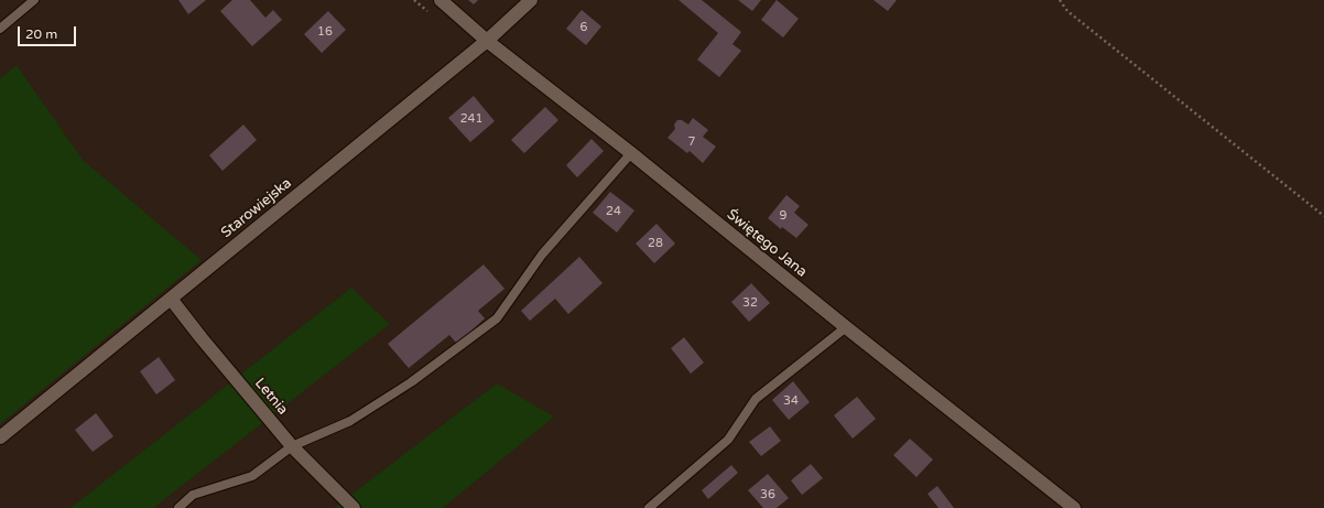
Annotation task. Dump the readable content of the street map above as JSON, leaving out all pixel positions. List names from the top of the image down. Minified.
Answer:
{"streets":{"street":["Starowiejska","Świętego Jana","Letnia"]},"crossings":[["Starowiejska","Świętego Jana"],["Starowiejska","Letnia"]],"house_numbers":["6","16","241","7","24","9","28","32","34","36"],"scale_bar":"20 m"}
